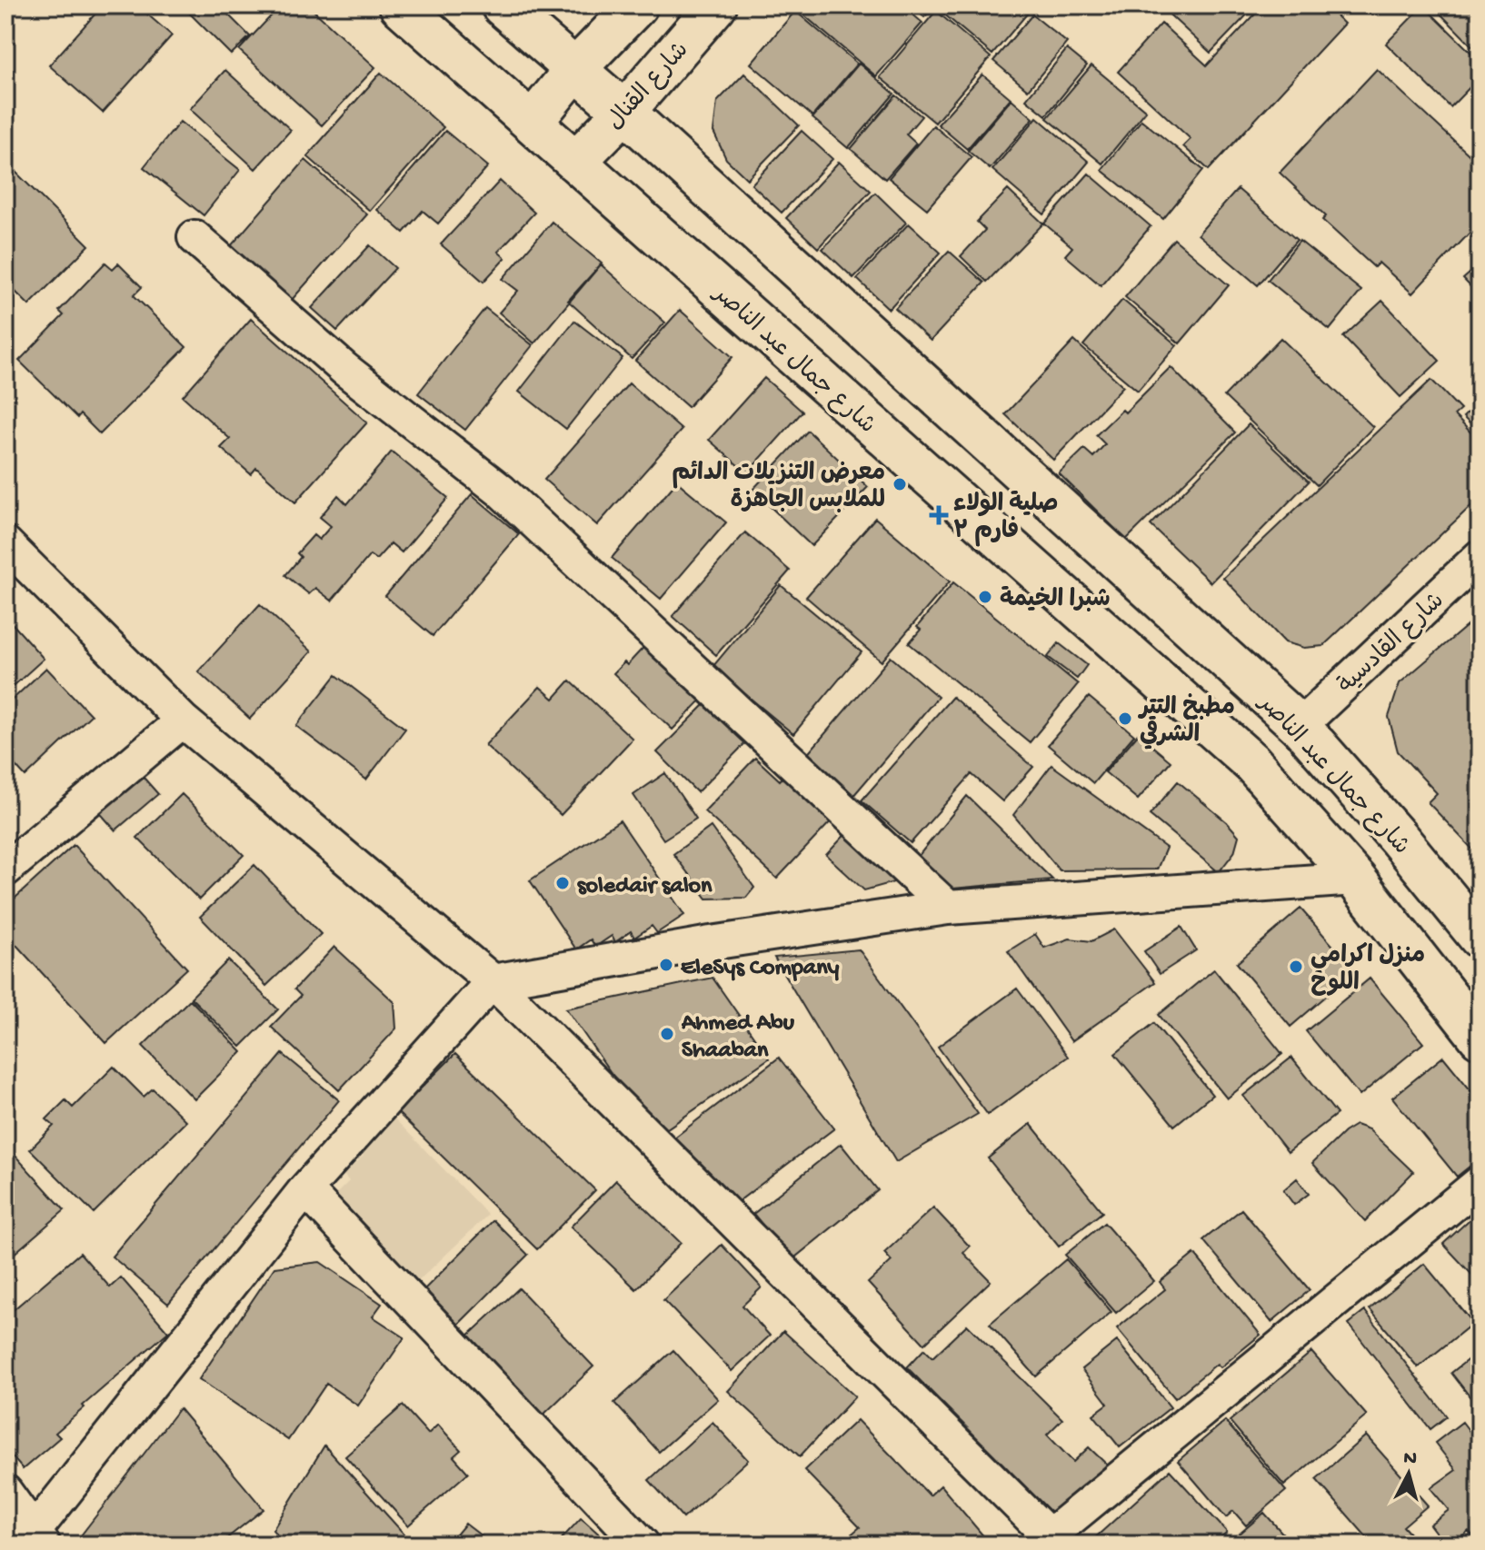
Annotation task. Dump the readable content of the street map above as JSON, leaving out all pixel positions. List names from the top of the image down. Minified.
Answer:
{"streets":{"main road":["شارع القنال","شارع جمال عبد الناصر"],"street":["شارع القادسية"]},"crossings":[["شارع القنال","شارع جمال عبد الناصر"],["شارع جمال عبد الناصر","شارع القادسية"]],"places":{"other":["معرض التنزيلات الدائم للملابس الجاهزة","شبرا الخيمة","مطبخ التتر الشرقي","soledair salon","EleSys Company","منزل اكرامي اللوح","Ahmed Abu Shaaban"],"health":["صلية الولاء فارم ٣"]},"north":"top"}
